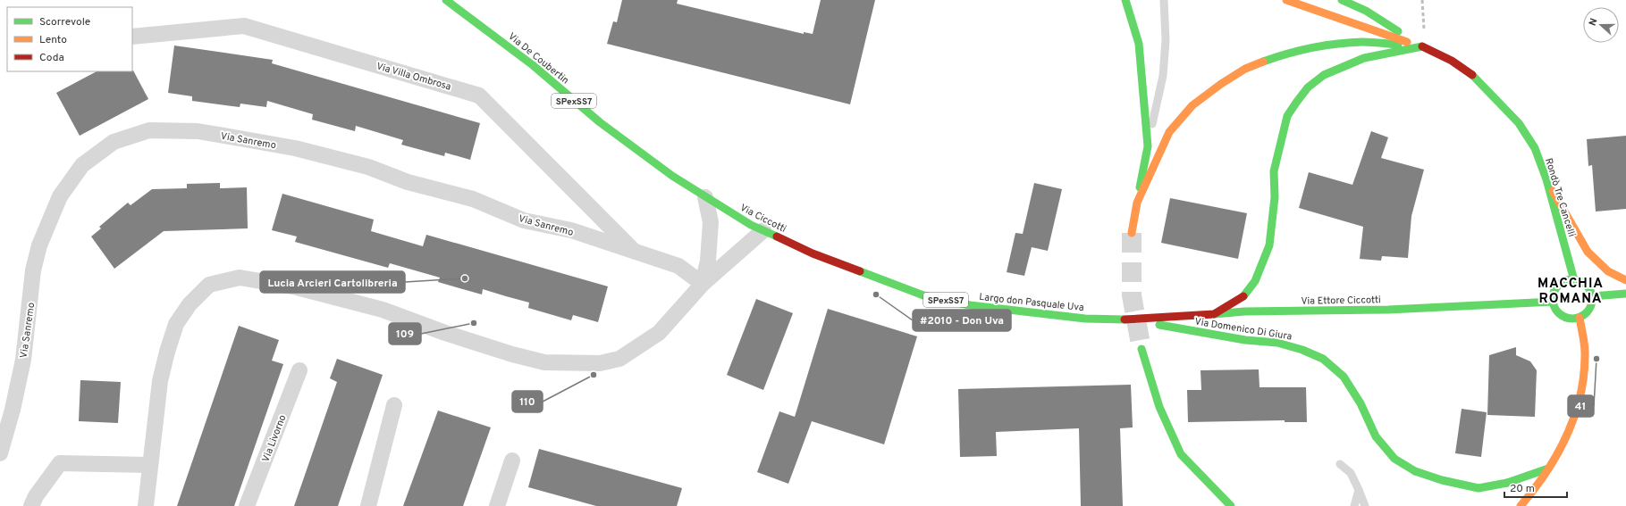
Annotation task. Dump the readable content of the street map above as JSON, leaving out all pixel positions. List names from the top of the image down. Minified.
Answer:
{"streets":{"main road":["Via De Coubertin","SPexSS7","Rondò Tre Cancelli","Via Ciccotti","Via Ettore Ciccotti","Largo don Pasquale Uva","Via Domenico Di Giura"],"street":["Via Villa Ombrosa","Via Sanremo","Via Livorno"]},"crossings":[["Via De Coubertin","Via Ciccotti"],["Via Villa Ombrosa","Via Sanremo"],["Rondò Tre Cancelli","Via Ettore Ciccotti"],["Via Ciccotti","Largo don Pasquale Uva"],["Via Ettore Ciccotti","Largo don Pasquale Uva"],["Via Ettore Ciccotti","Via Domenico Di Giura"],["Largo don Pasquale Uva","Via Domenico Di Giura"]],"districts":["MACCHIA ROMANA"],"places":["Lucia Arcieri Cartolibreria","#2010 - Don Uva","109","41","110"],"legend":["Scorrevole","Lento","Coda"],"scale_bar":"20 m","north":"left"}
